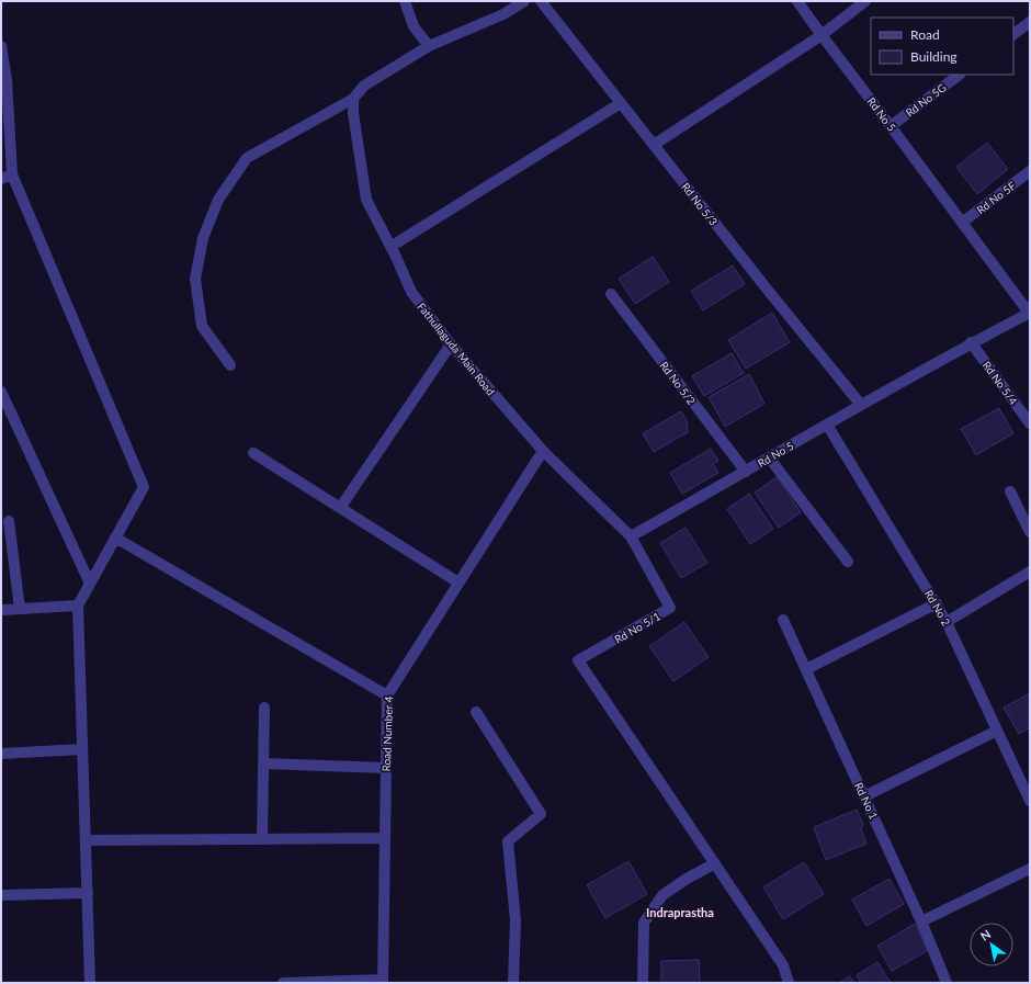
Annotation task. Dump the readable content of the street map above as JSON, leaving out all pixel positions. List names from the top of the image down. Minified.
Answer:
{"streets":{"street":["Rd No 5G","Rd No 5","Rd No 5F","Rd No 5/3","Fathullaguda Main Road","Rd No 5/2","Rd No 5/4","Rd No 2","Rd No 5/1","Road Number 4","Rd No 1"]},"crossings":[["Rd No 5G","Rd No 5"],["Rd No 5","Rd No 5F"],["Rd No 5","Rd No 5/3"],["Rd No 5","Rd No 5/2"],["Rd No 5","Rd No 5/4"],["Rd No 5","Rd No 2"],["Rd No 5","Rd No 5/1"],["Fathullaguda Main Road","Road Number 4"]],"districts":["Indraprastha"],"legend":["Road","Building"],"north":"top left"}
